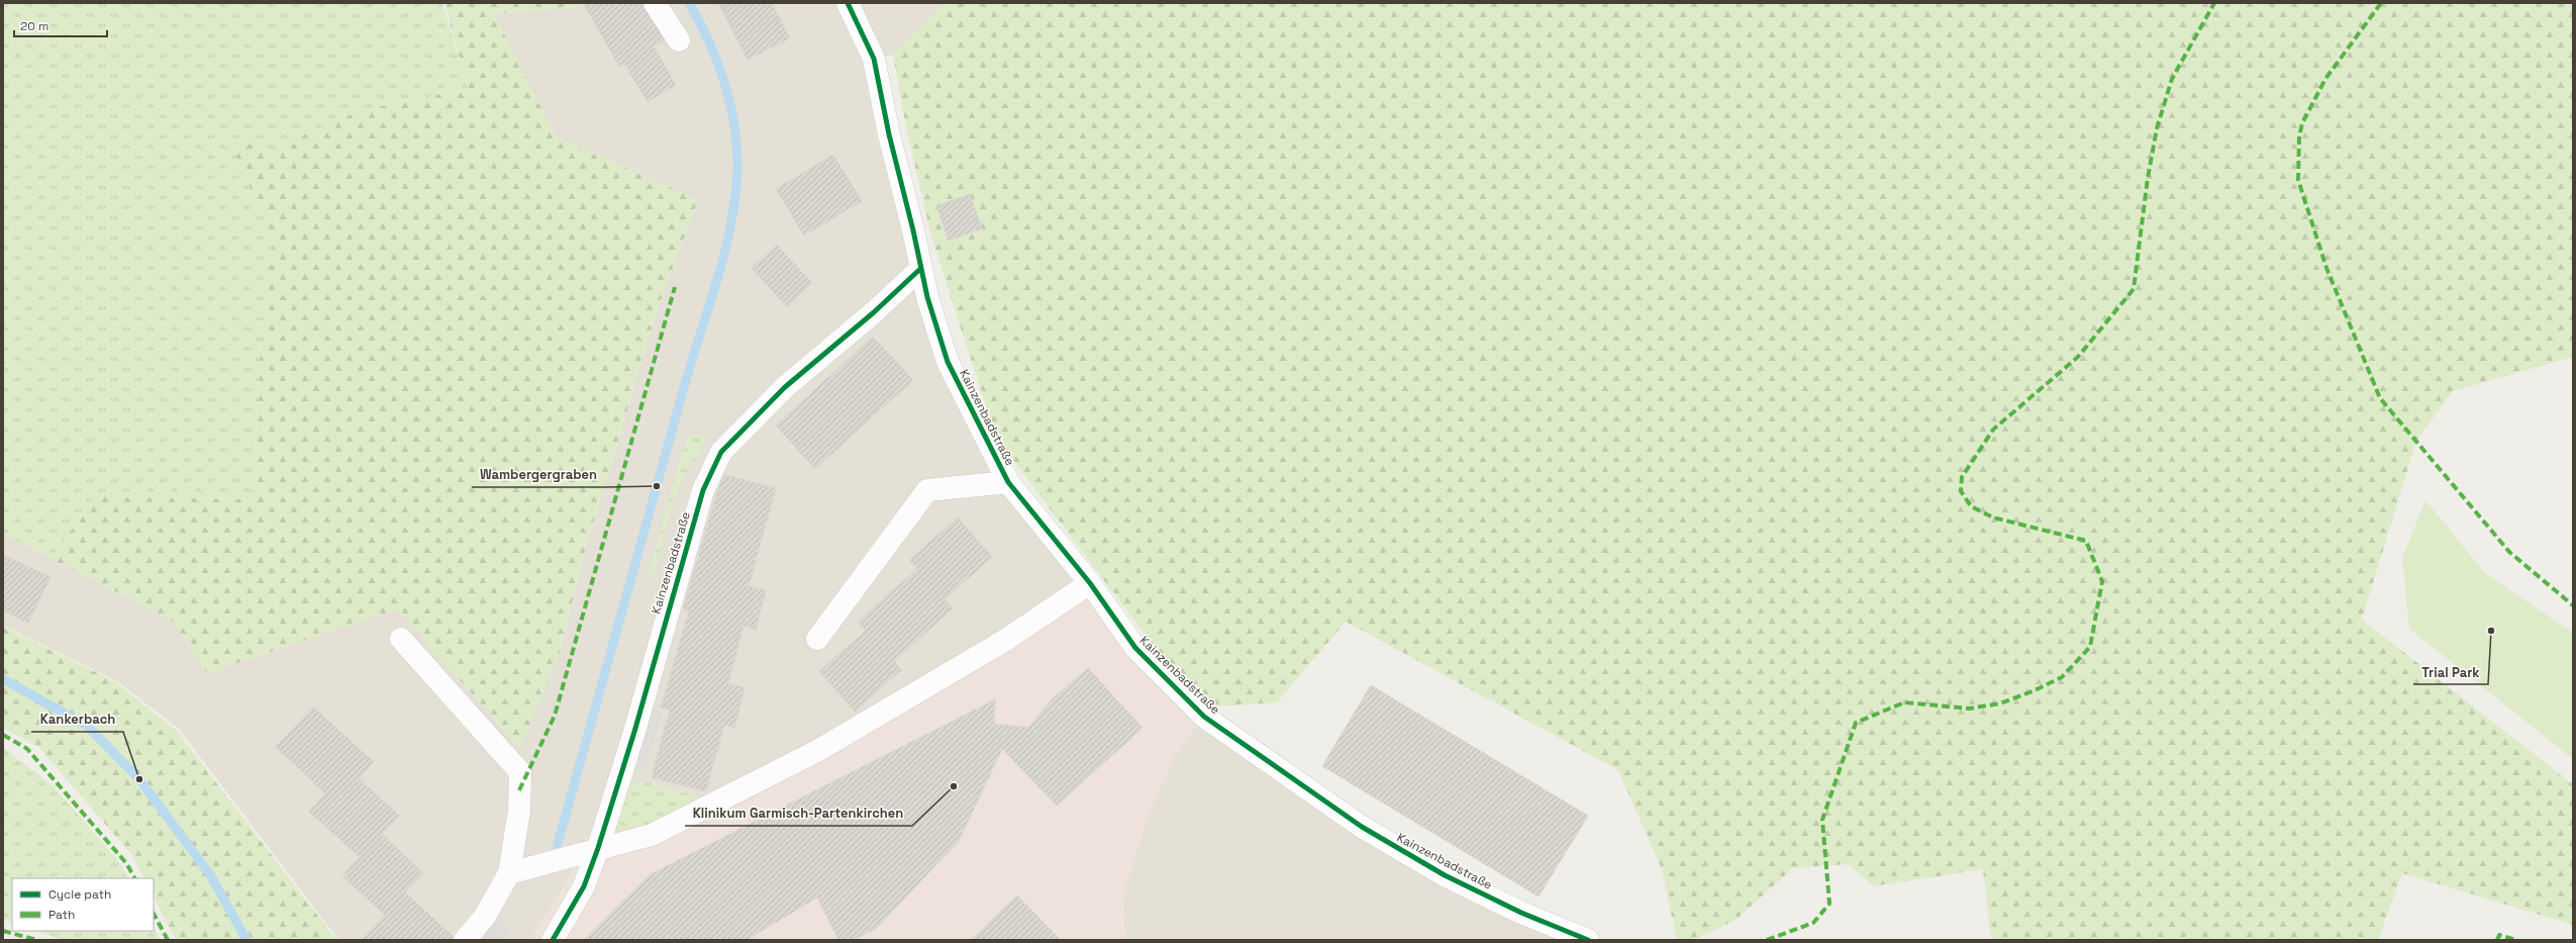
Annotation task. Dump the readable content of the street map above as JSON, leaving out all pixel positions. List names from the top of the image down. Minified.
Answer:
{"streets":{"street":["Kainzenbadstraße"]},"places":["Wambergergraben","Trial Park","Kankerbach","Klinikum Garmisch-Partenkirchen"],"legend":["Cycle path","Path"],"scale_bar":"20 m"}
